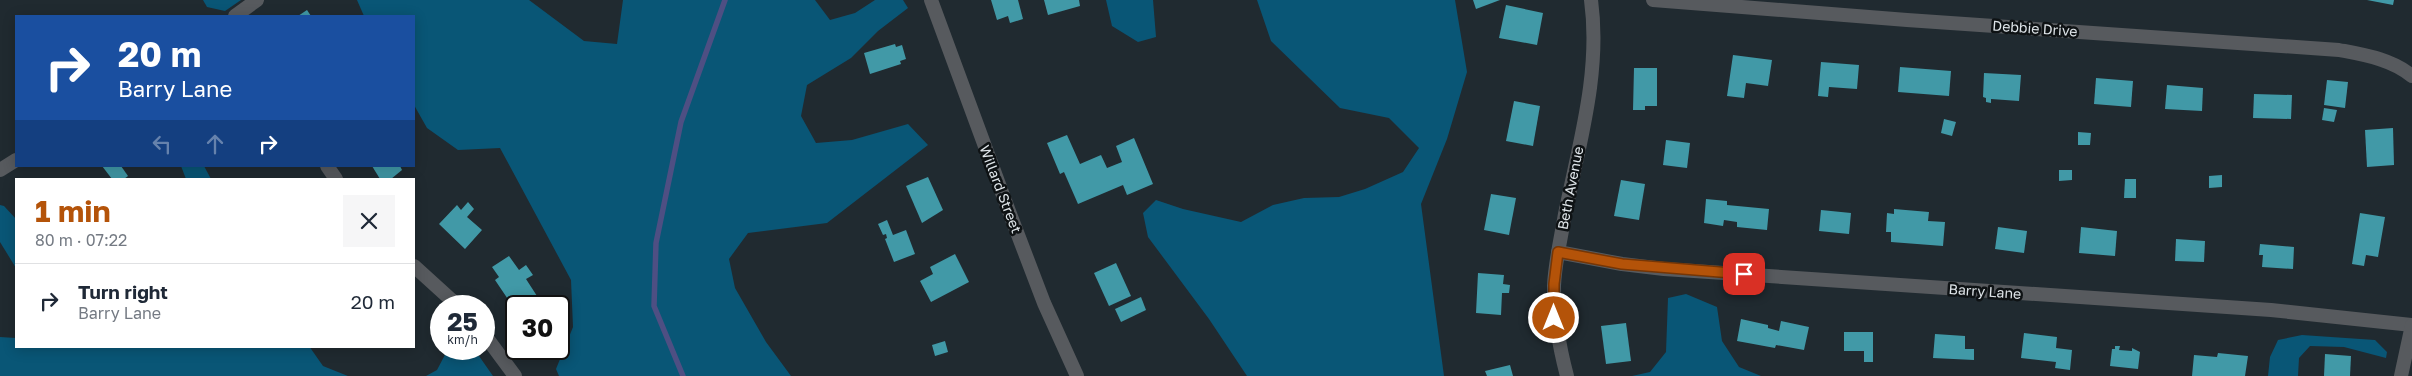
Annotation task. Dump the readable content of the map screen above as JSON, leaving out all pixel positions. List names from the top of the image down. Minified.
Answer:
{"streets":{"street":["Debbie Drive","Beth Avenue","Willard Street","Barry Lane"]},"crossings":[["Beth Avenue","Barry Lane"]],"page":{"turn":["20 m","Barry Lane"],"heading":["1 min","80 m · 07:22"],"list":[{"name":"Turn right","note":"Barry Lane","value":"20 m"}],"speed":"25 km/h","limit":"30"}}
